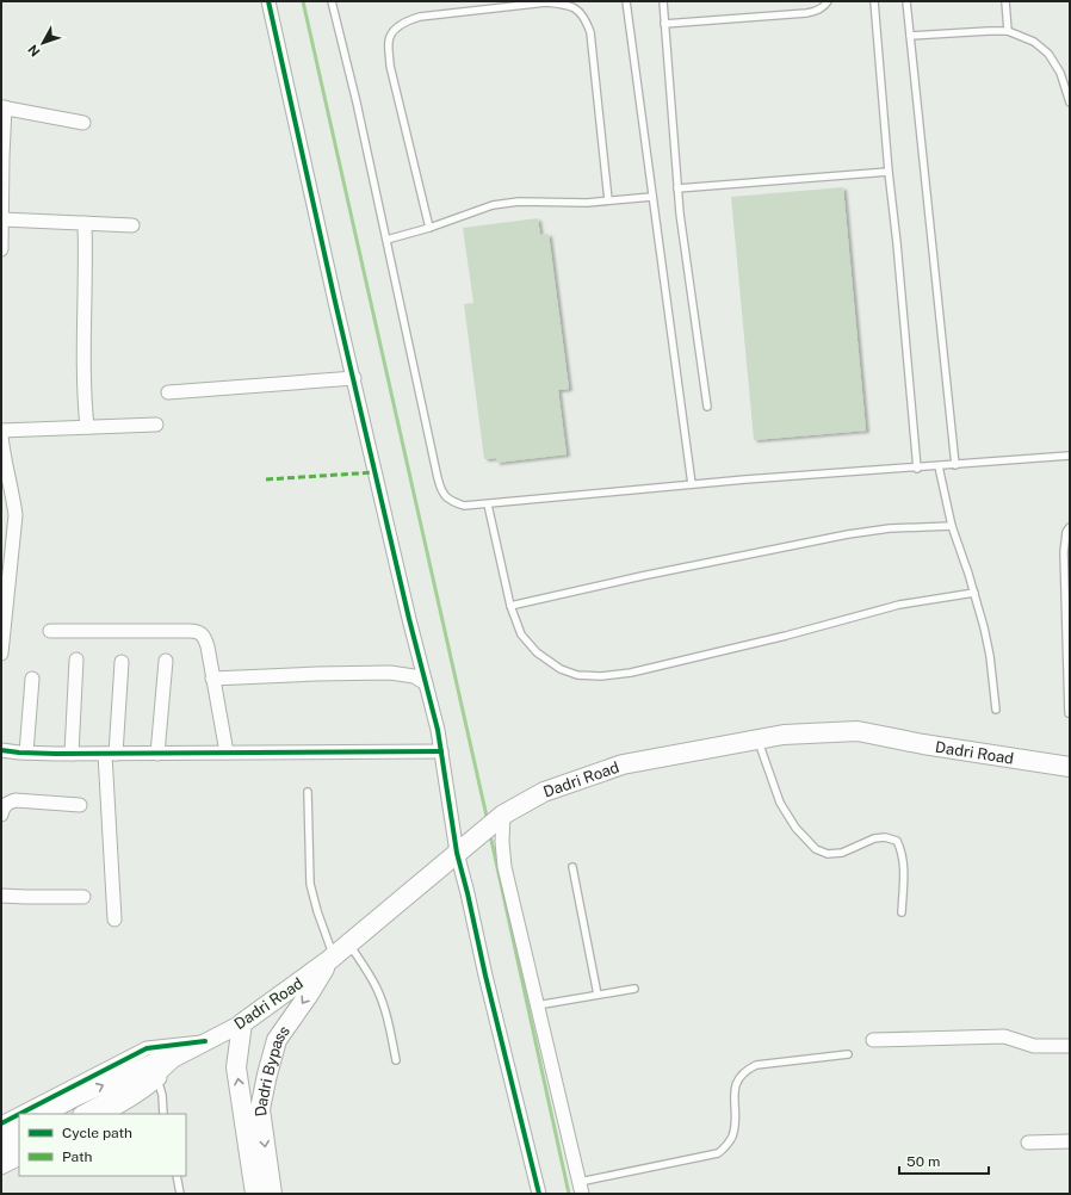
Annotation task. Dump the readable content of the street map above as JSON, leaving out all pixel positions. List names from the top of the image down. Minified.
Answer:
{"streets":{"main road":["Dadri Road","Dadri Bypass"]},"crossings":[["Dadri Road","Dadri Bypass"]],"legend":["Cycle path","Path"],"scale_bar":"50 m","north":"bottom left"}
